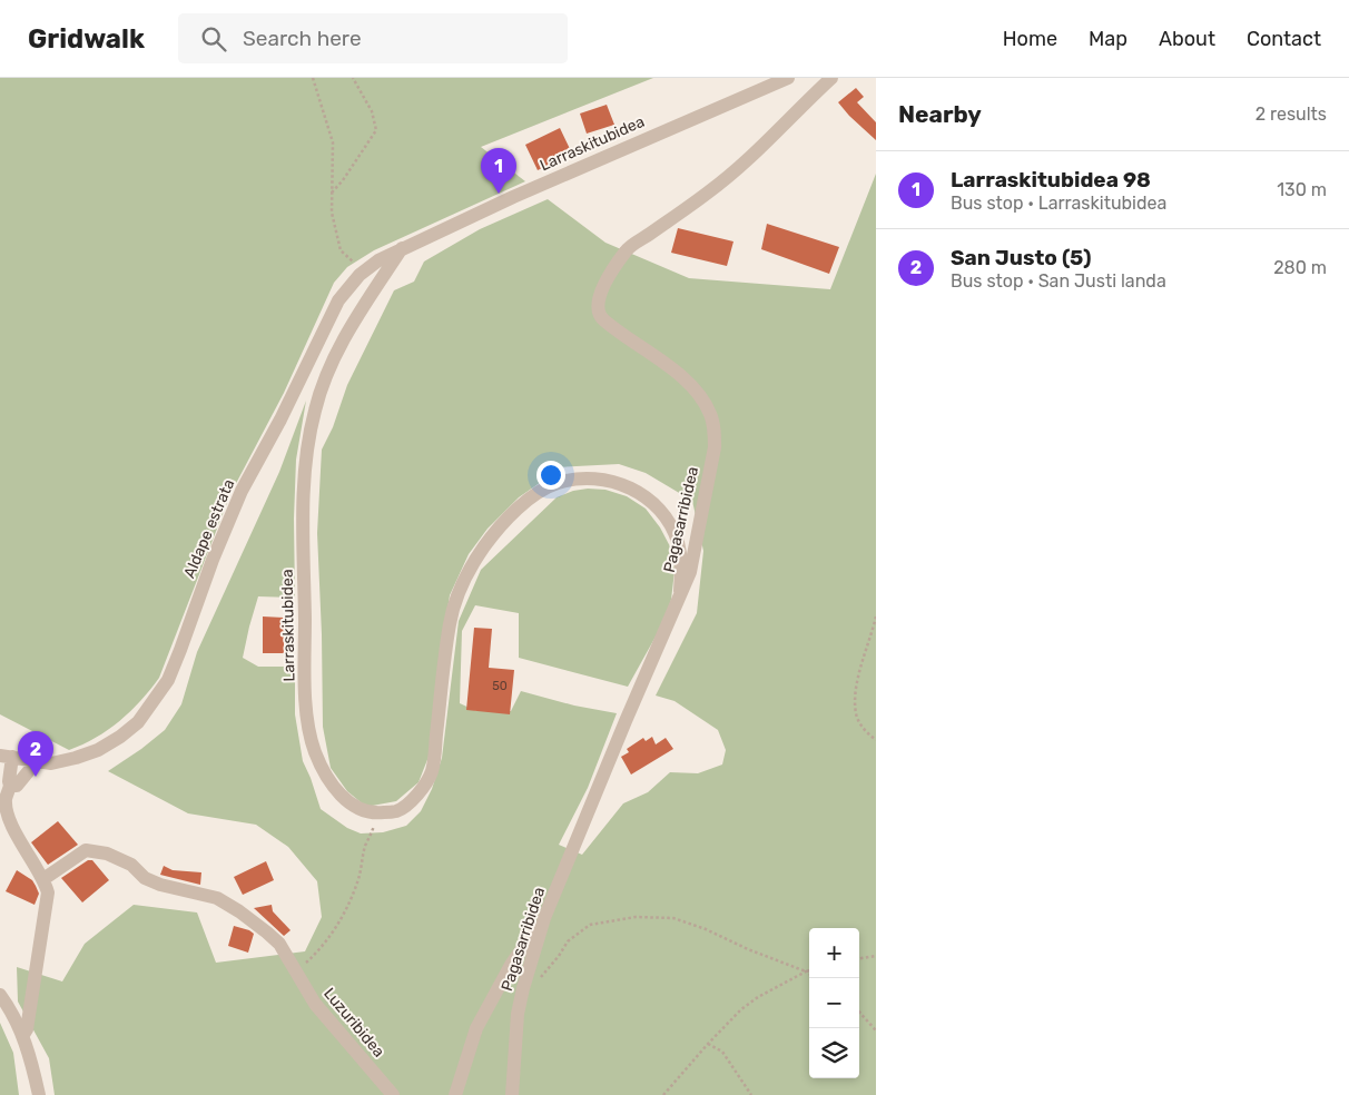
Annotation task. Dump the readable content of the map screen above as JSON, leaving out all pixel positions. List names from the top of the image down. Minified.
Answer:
{"streets":{"street":["Larraskitubidea","Pagasarribidea","Aldape estrata","Luzuribidea"]},"crossings":[["Larraskitubidea","Aldape estrata"]],"house_numbers":["50"],"page":{"header":"Gridwalk","search":"Search here","nav":["Home","Map","About","Contact"],"heading":["Nearby","2 results"],"pins":["1","2"],"list":[{"mark":"1","name":"Larraskitubidea 98","note":"Bus stop · Larraskitubidea","value":"130 m"},{"mark":"2","name":"San Justo (5)","note":"Bus stop · San Justi landa","value":"280 m"}],"map_buttons":["+","−"]}}
